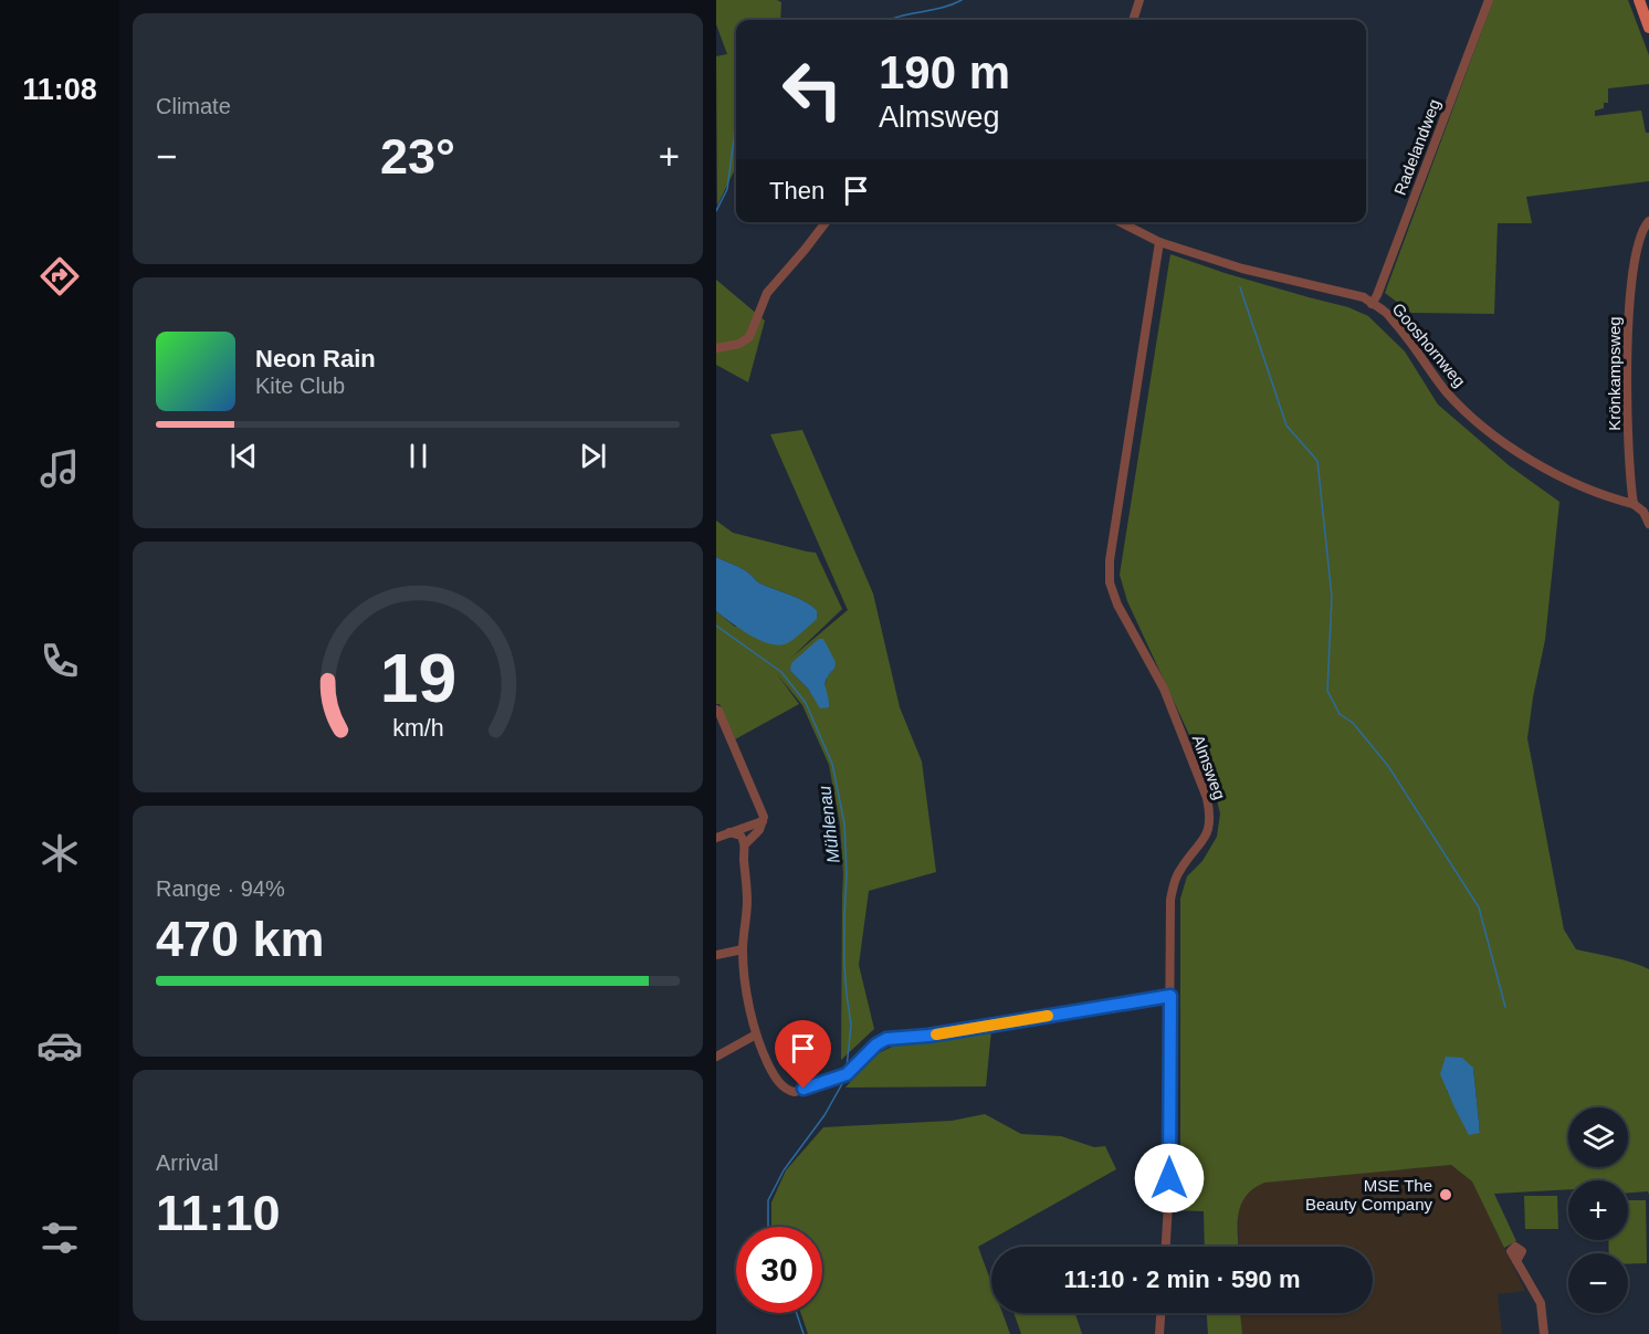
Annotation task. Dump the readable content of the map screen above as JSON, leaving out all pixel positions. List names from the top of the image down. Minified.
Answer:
{"streets":{"street":["Radelandweg","Gooshornweg","Krönkampsweg","Almsweg"]},"crossings":[["Radelandweg","Gooshornweg"],["Gooshornweg","Krönkampsweg"],["Gooshornweg","Almsweg"]],"water":["Mühlenau"],"places":["MSE The Beauty Company"],"page":{"tabs":"11:08","tile":["Climate",["Range · 94%","470 km"],["Arrival","11:10"]],"turn":["190 m","Almsweg"],"heat":["−","23°","+"],"then":"Then","song":["Neon Rain","Kite Club"],"map_buttons":["+","−"],"limit":"30","trip":"11:10 · 2 min · 590 m","gauge":["19","km/h"]}}
